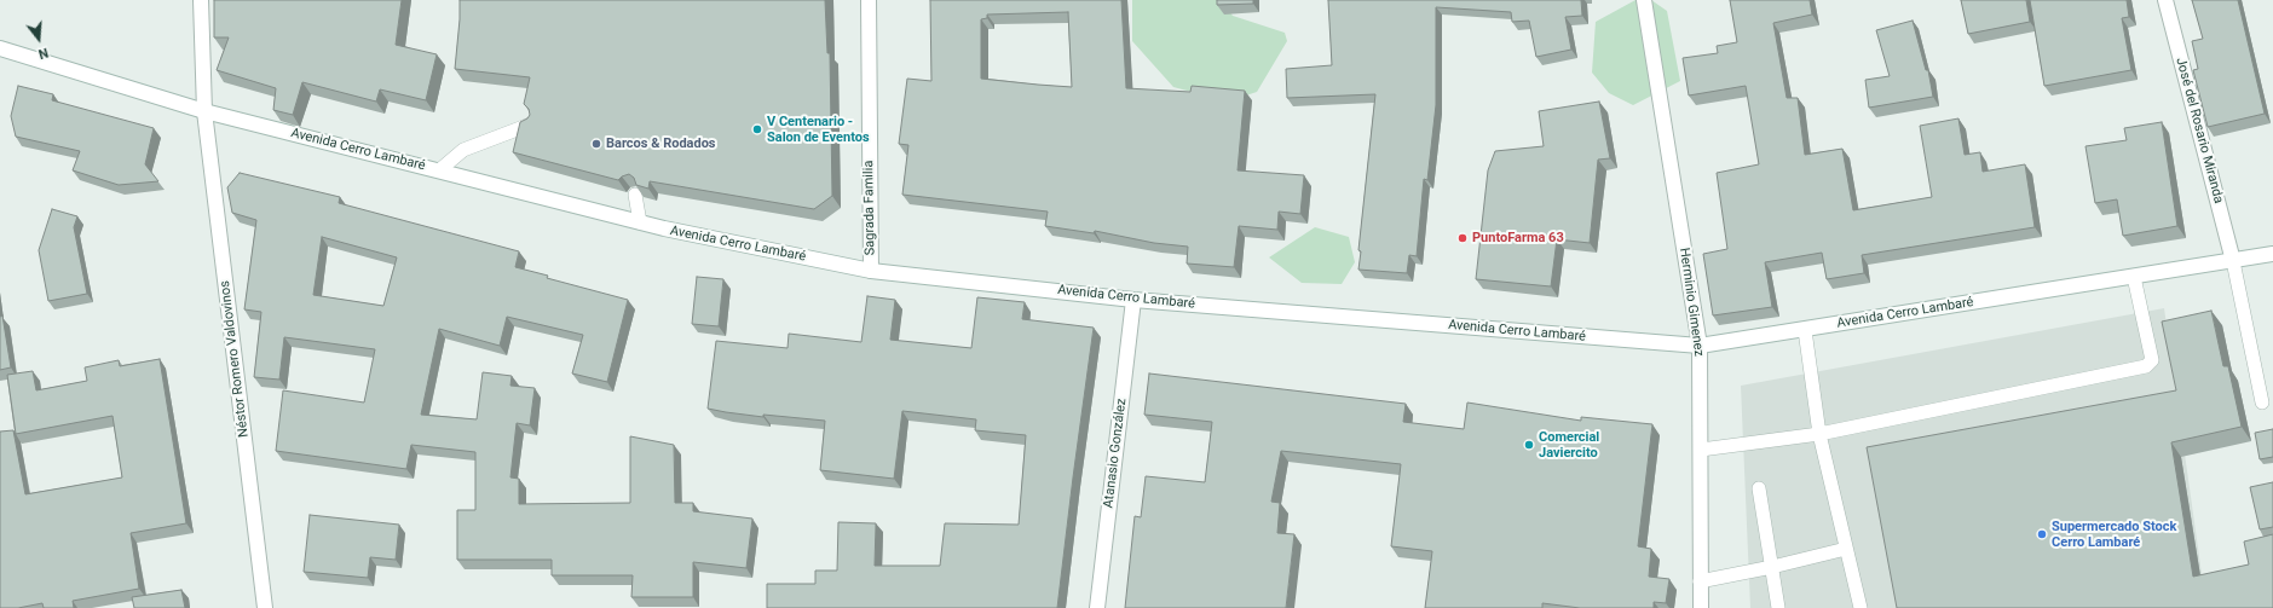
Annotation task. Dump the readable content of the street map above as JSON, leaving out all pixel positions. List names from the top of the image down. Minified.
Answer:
{"streets":{"main road":["José del Rosario Miranda","Avenida Cerro Lambaré","Sagrada Familia","Herminio Gimenez","Néstor Romero Valdovinos","Atanasio González"]},"crossings":[["José del Rosario Miranda","Avenida Cerro Lambaré"],["Avenida Cerro Lambaré","Sagrada Familia"],["Avenida Cerro Lambaré","Herminio Gimenez"],["Avenida Cerro Lambaré","Néstor Romero Valdovinos"],["Avenida Cerro Lambaré","Atanasio González"]],"places":["V Centenario - Salon de Eventos","Barcos & Rodados","PuntoFarma 63","Comercial Javiercito","Supermercado Stock Cerro Lambaré"],"north":"bottom"}
